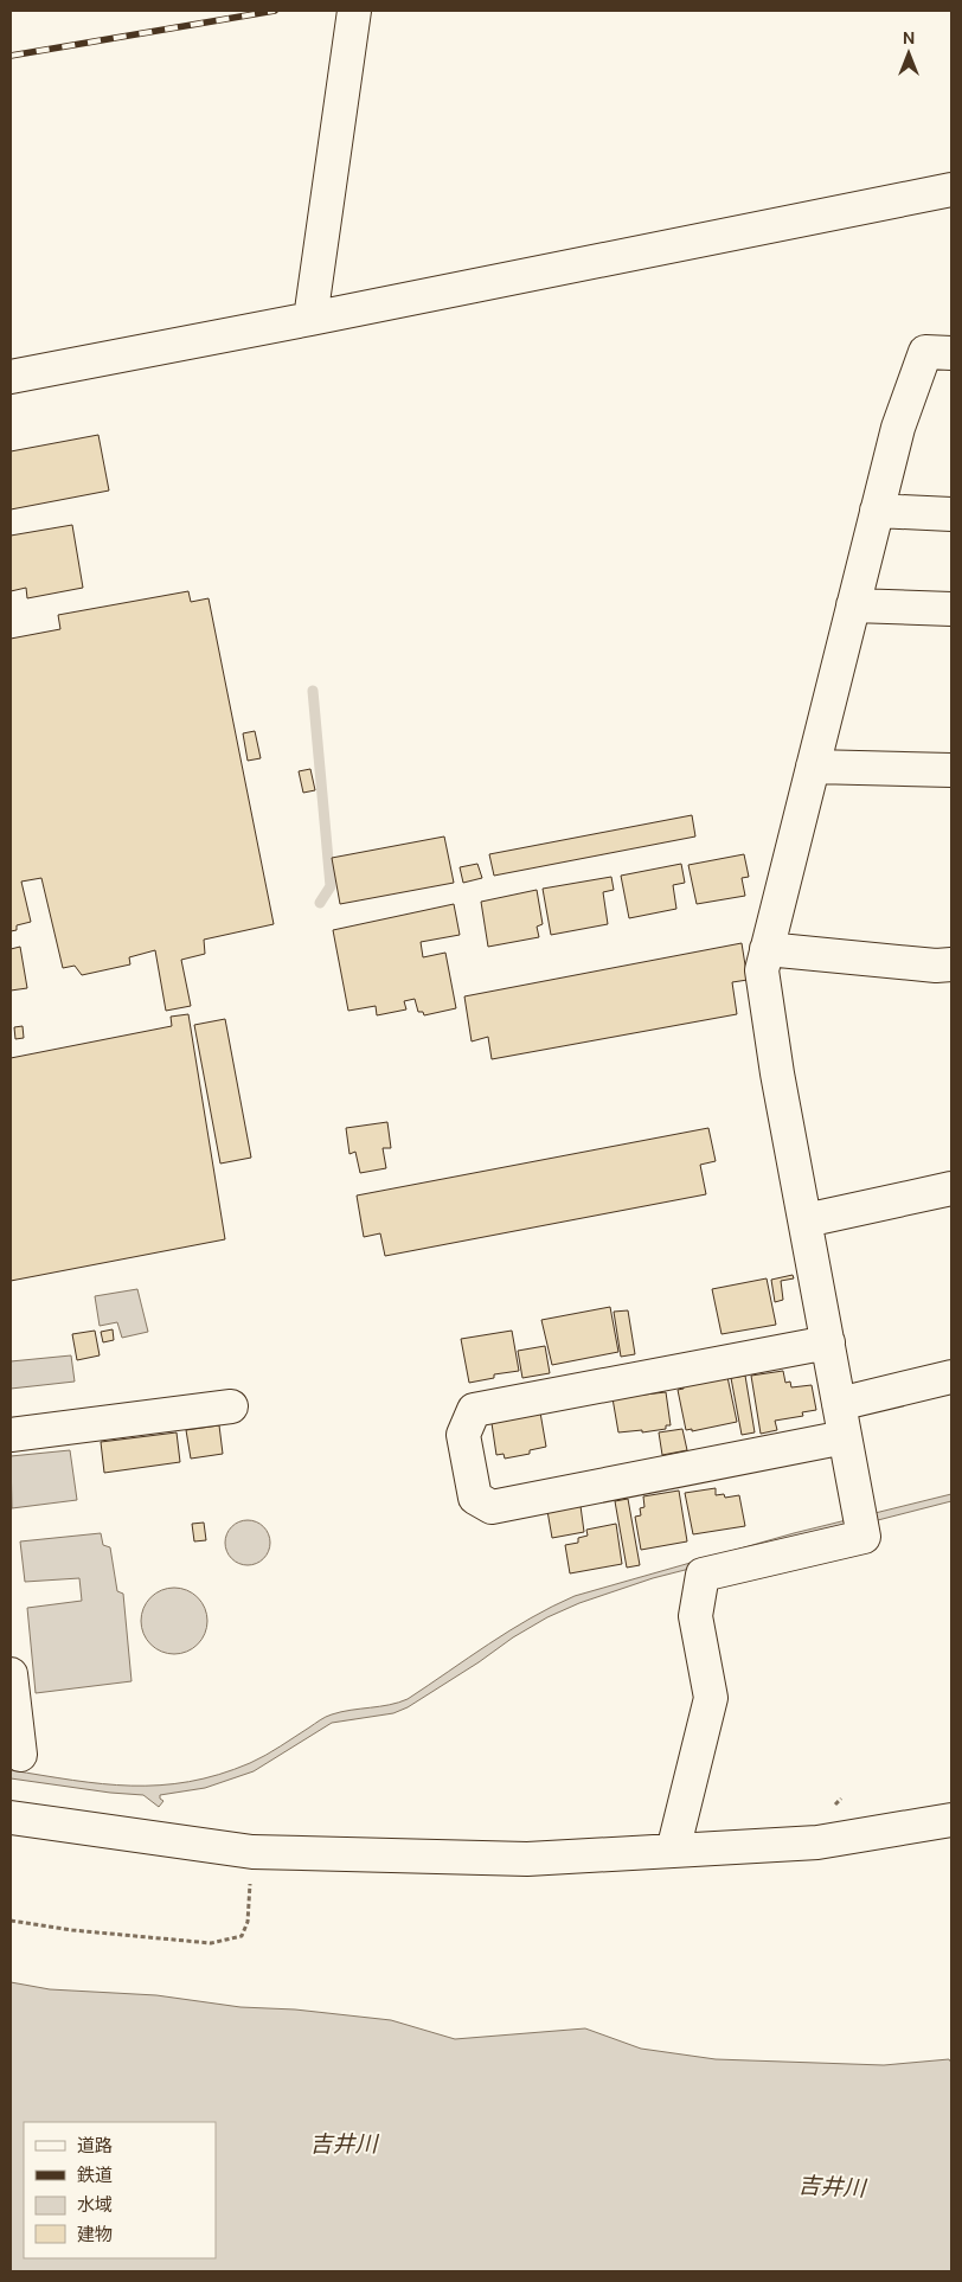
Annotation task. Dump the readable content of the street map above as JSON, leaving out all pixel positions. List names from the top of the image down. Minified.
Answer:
{"water":["吉井川"],"legend":["道路","鉄道","水域","建物"],"north":"top"}
